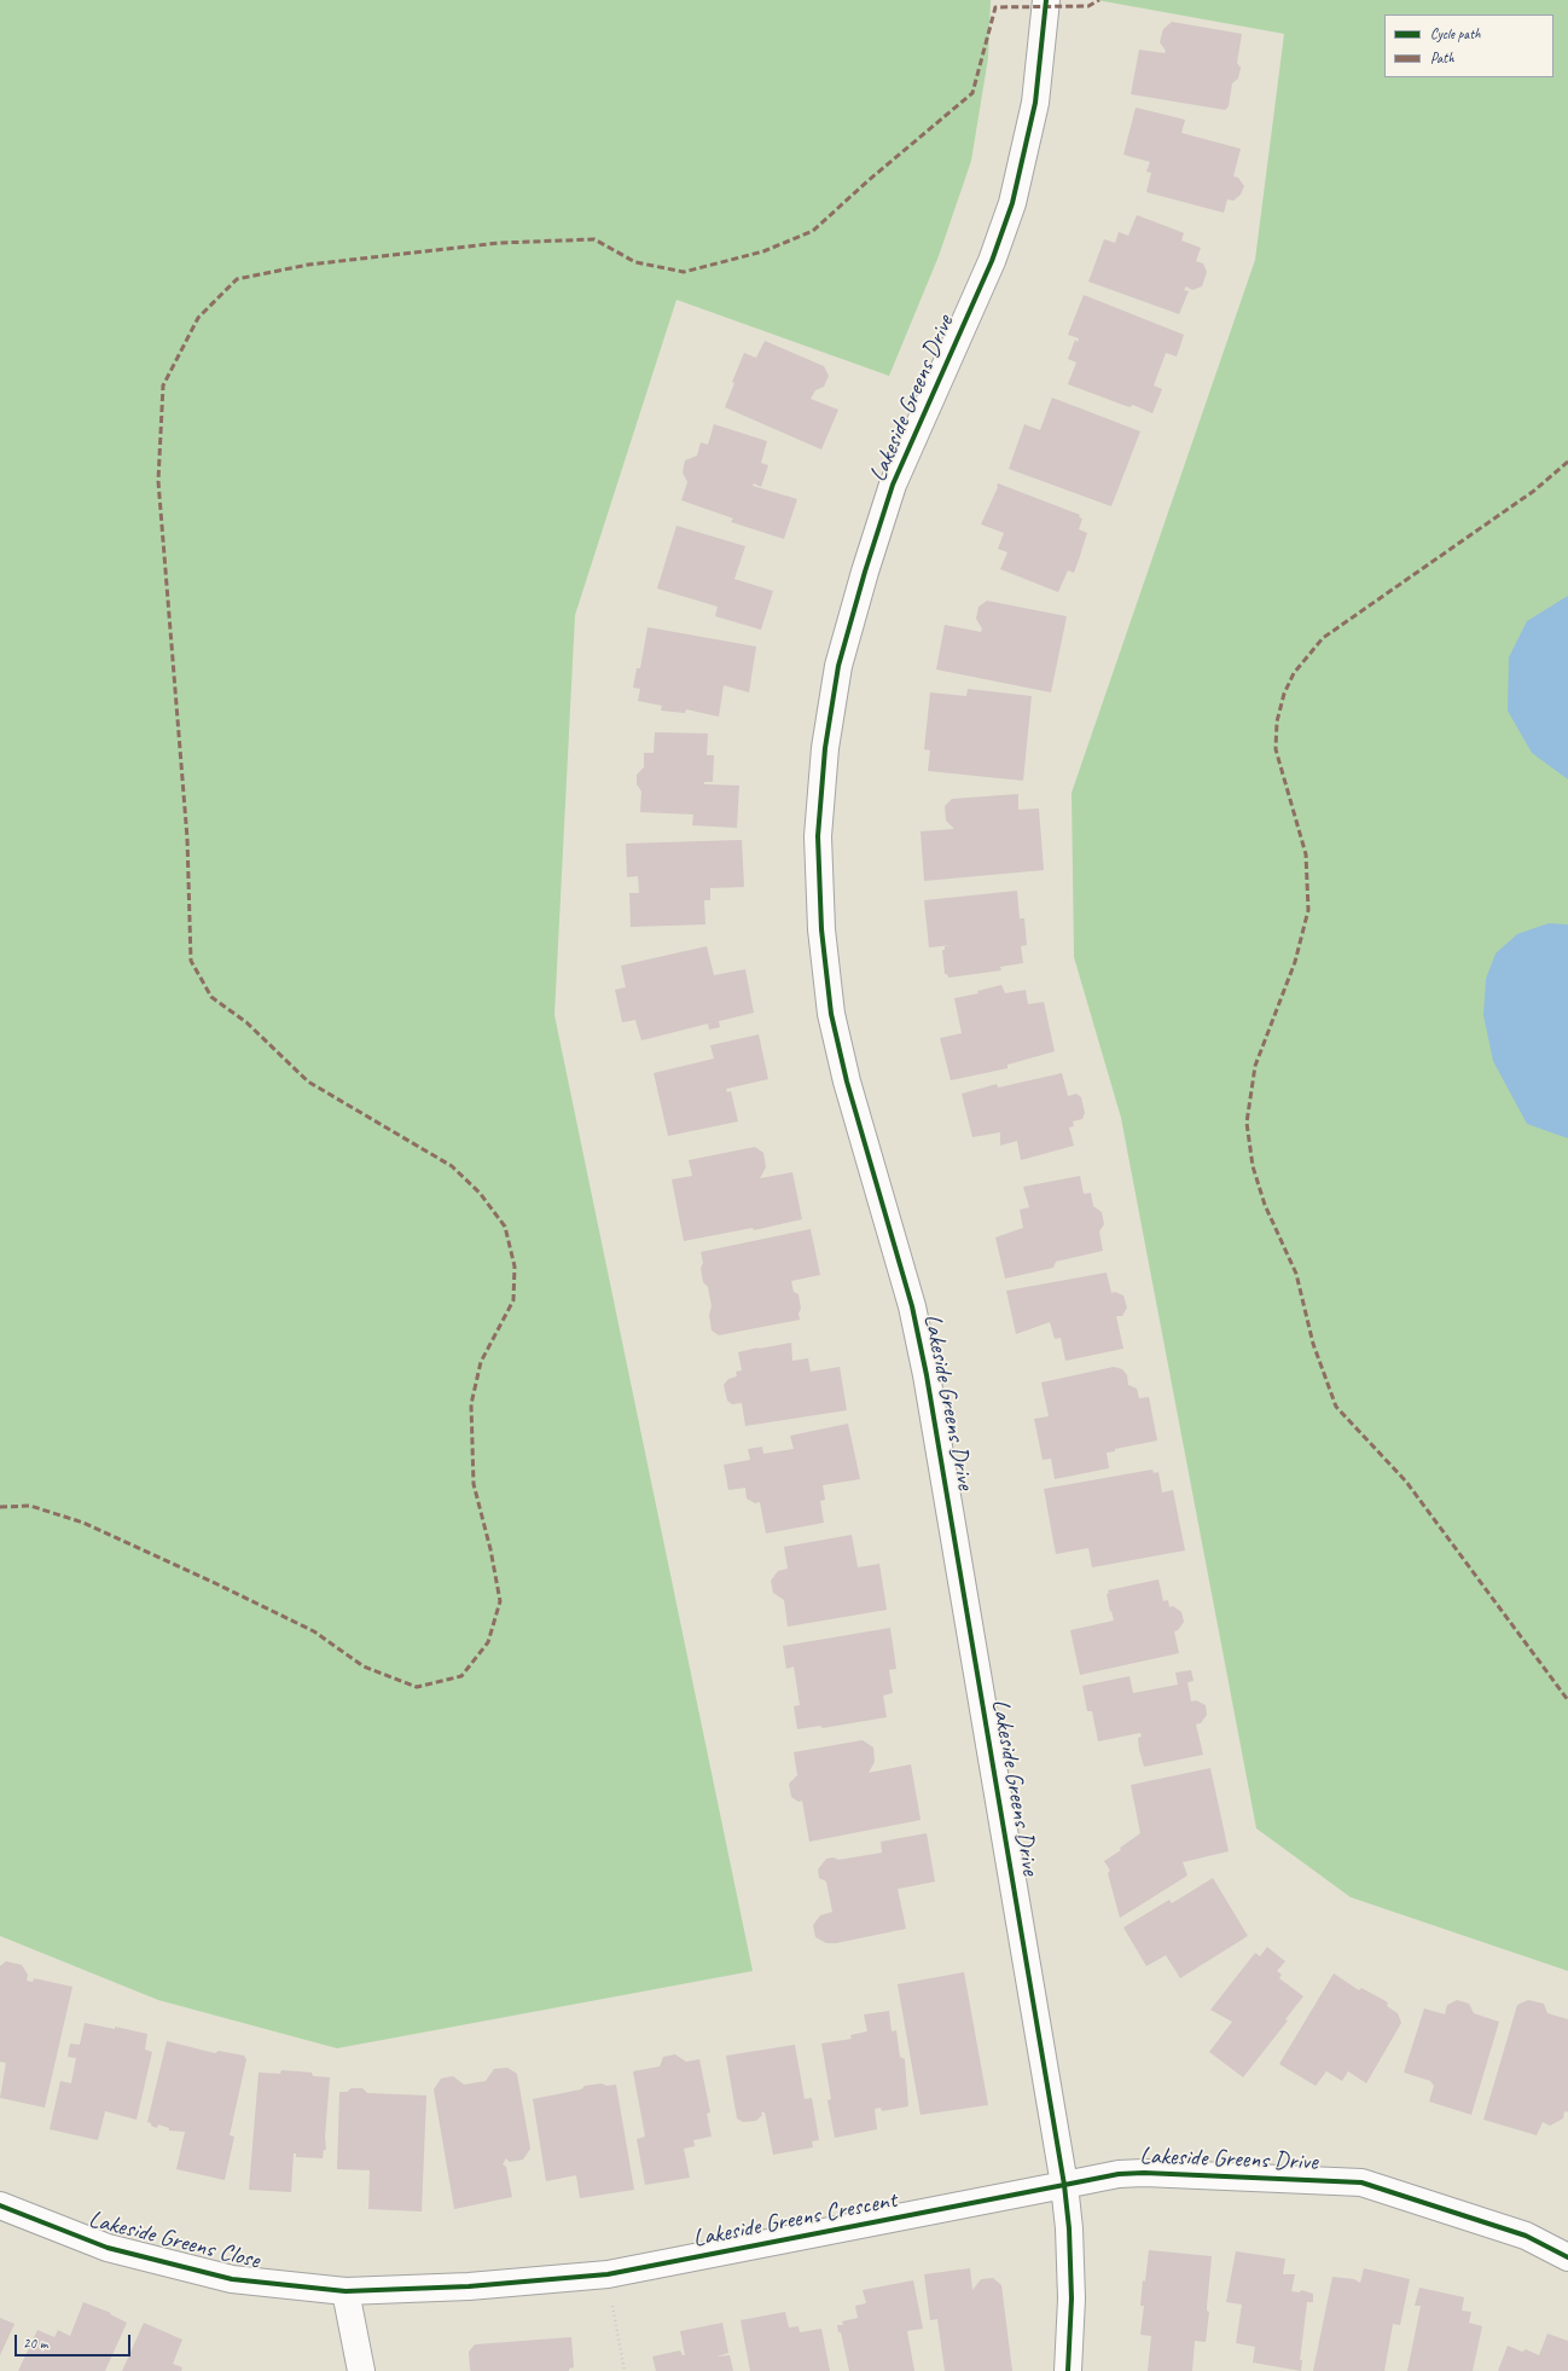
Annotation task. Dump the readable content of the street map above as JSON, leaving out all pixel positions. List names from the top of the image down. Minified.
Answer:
{"streets":{"street":["Lakeside Greens Drive","Lakeside Greens Crescent","Lakeside Greens Close"]},"crossings":[["Lakeside Greens Drive","Lakeside Greens Crescent"],["Lakeside Greens Crescent","Lakeside Greens Close"]],"legend":["Cycle path","Path"],"scale_bar":"20 m"}
